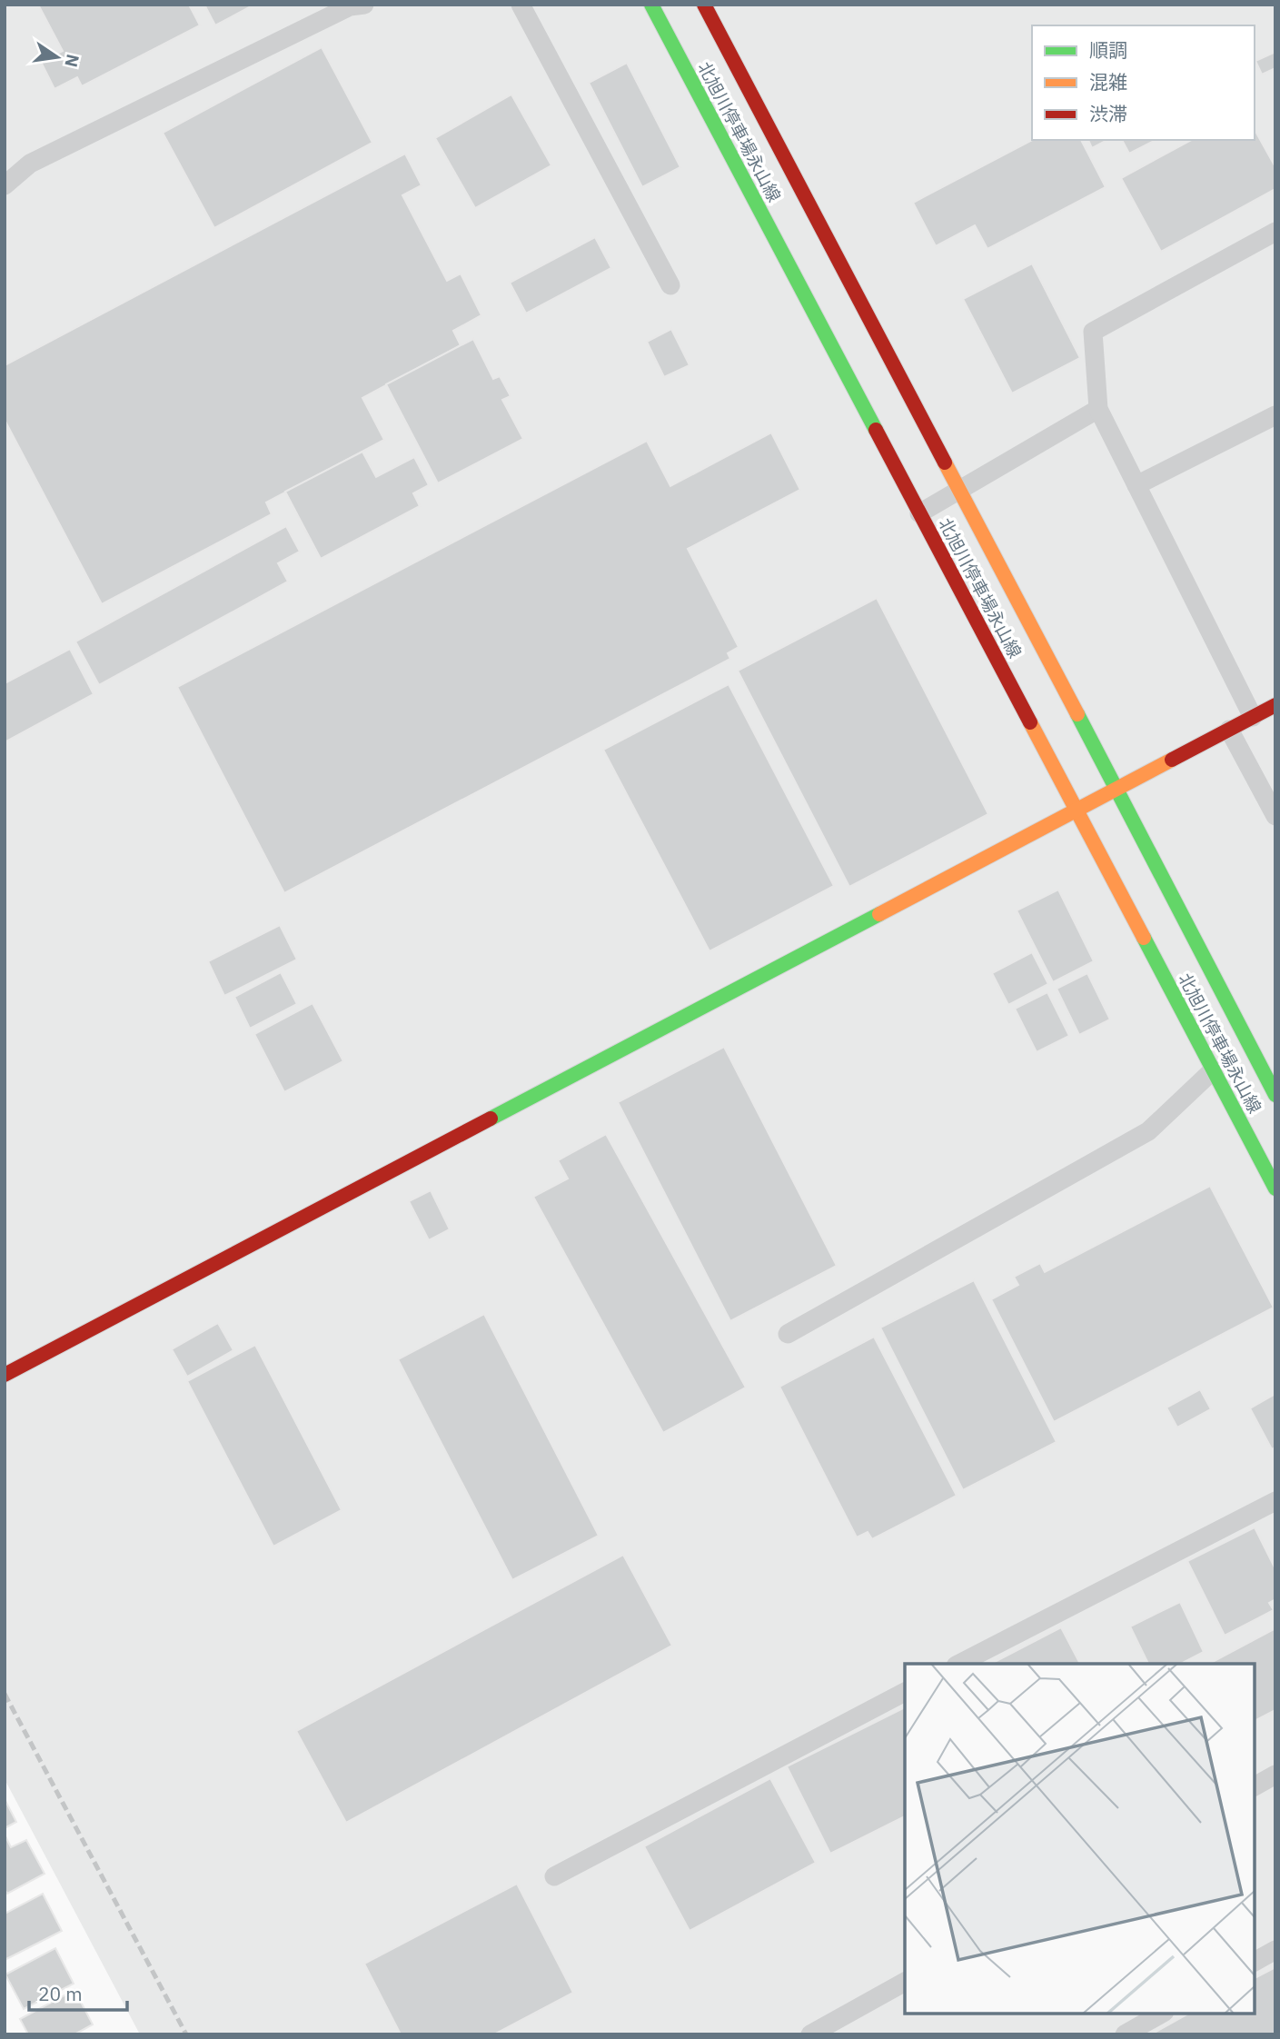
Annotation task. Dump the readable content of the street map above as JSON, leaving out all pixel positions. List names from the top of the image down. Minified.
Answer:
{"streets":{"main road":["北旭川停車場永山線"]},"legend":["順調","混雑","渋滞"],"scale_bar":"20 m","north":"right"}
